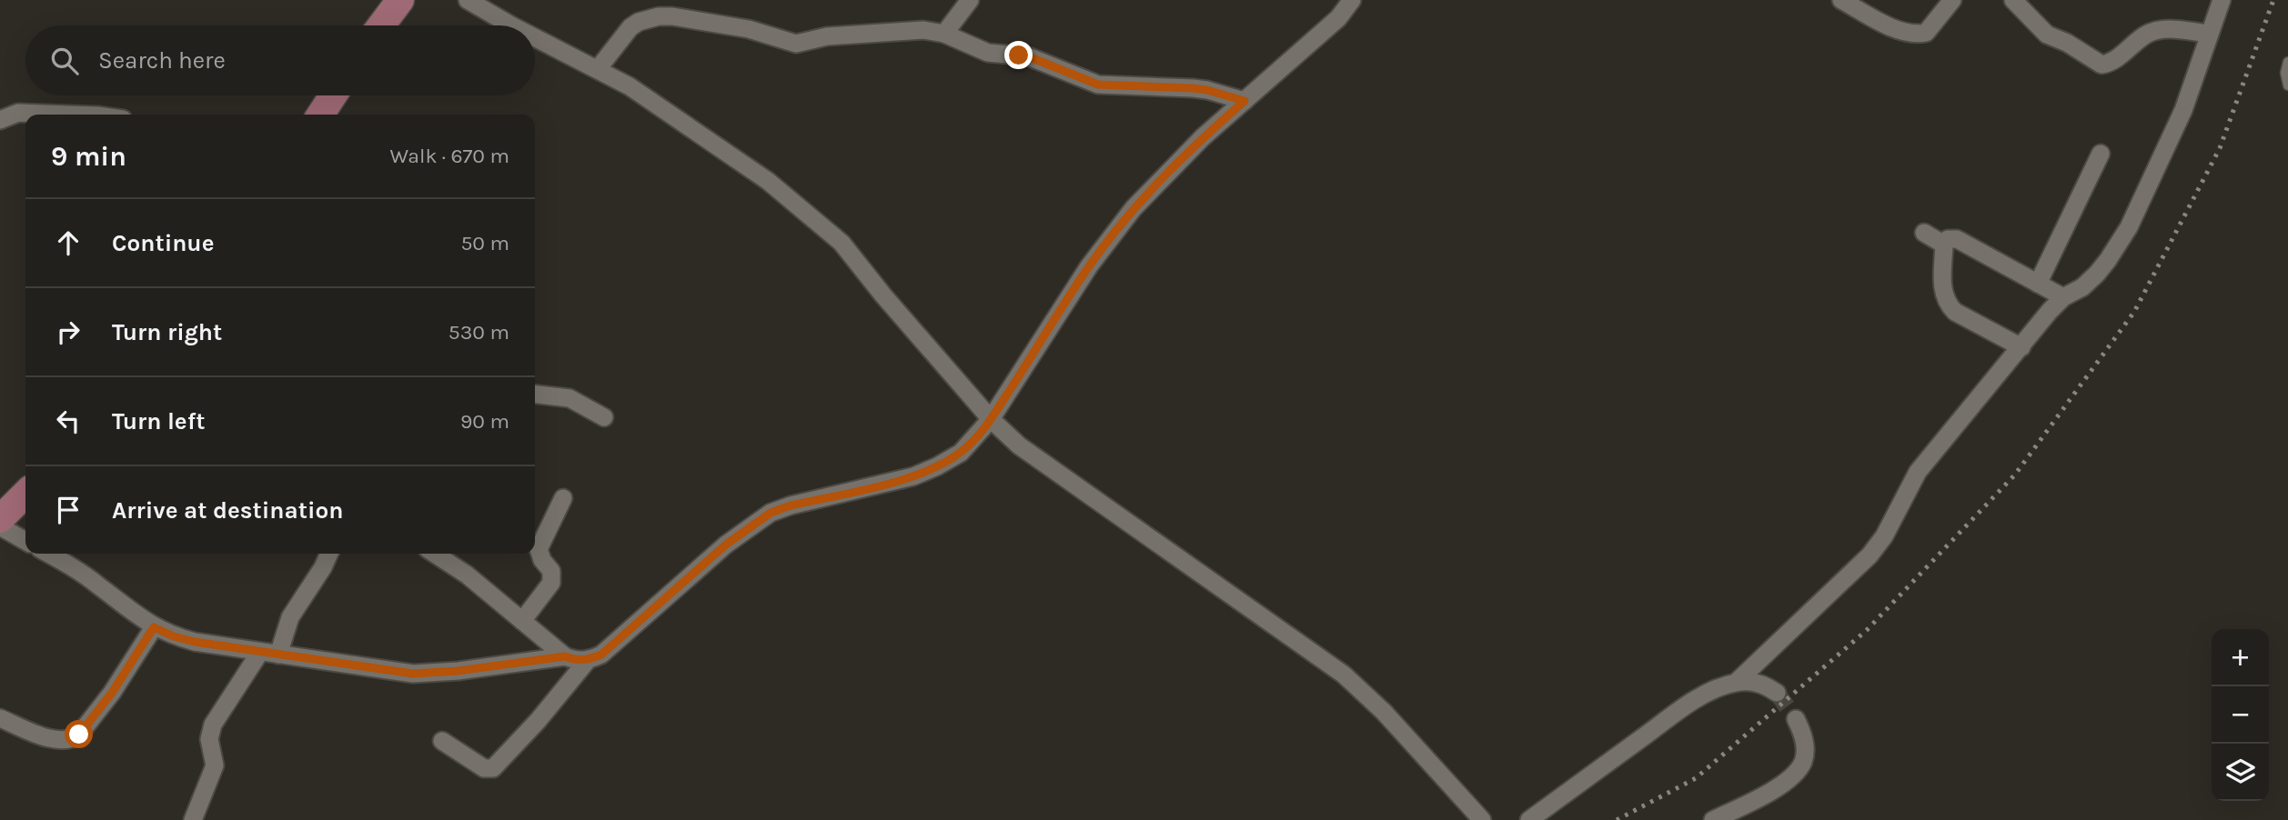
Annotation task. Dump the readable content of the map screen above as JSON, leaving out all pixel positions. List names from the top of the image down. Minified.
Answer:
{"page":{"search":"Search here","heading":["9 min","Walk · 670 m"],"list":[["Continue","50 m"],["Turn right","530 m"],["Turn left","90 m"],"Arrive at destination"],"map_buttons":["+","−"]}}
